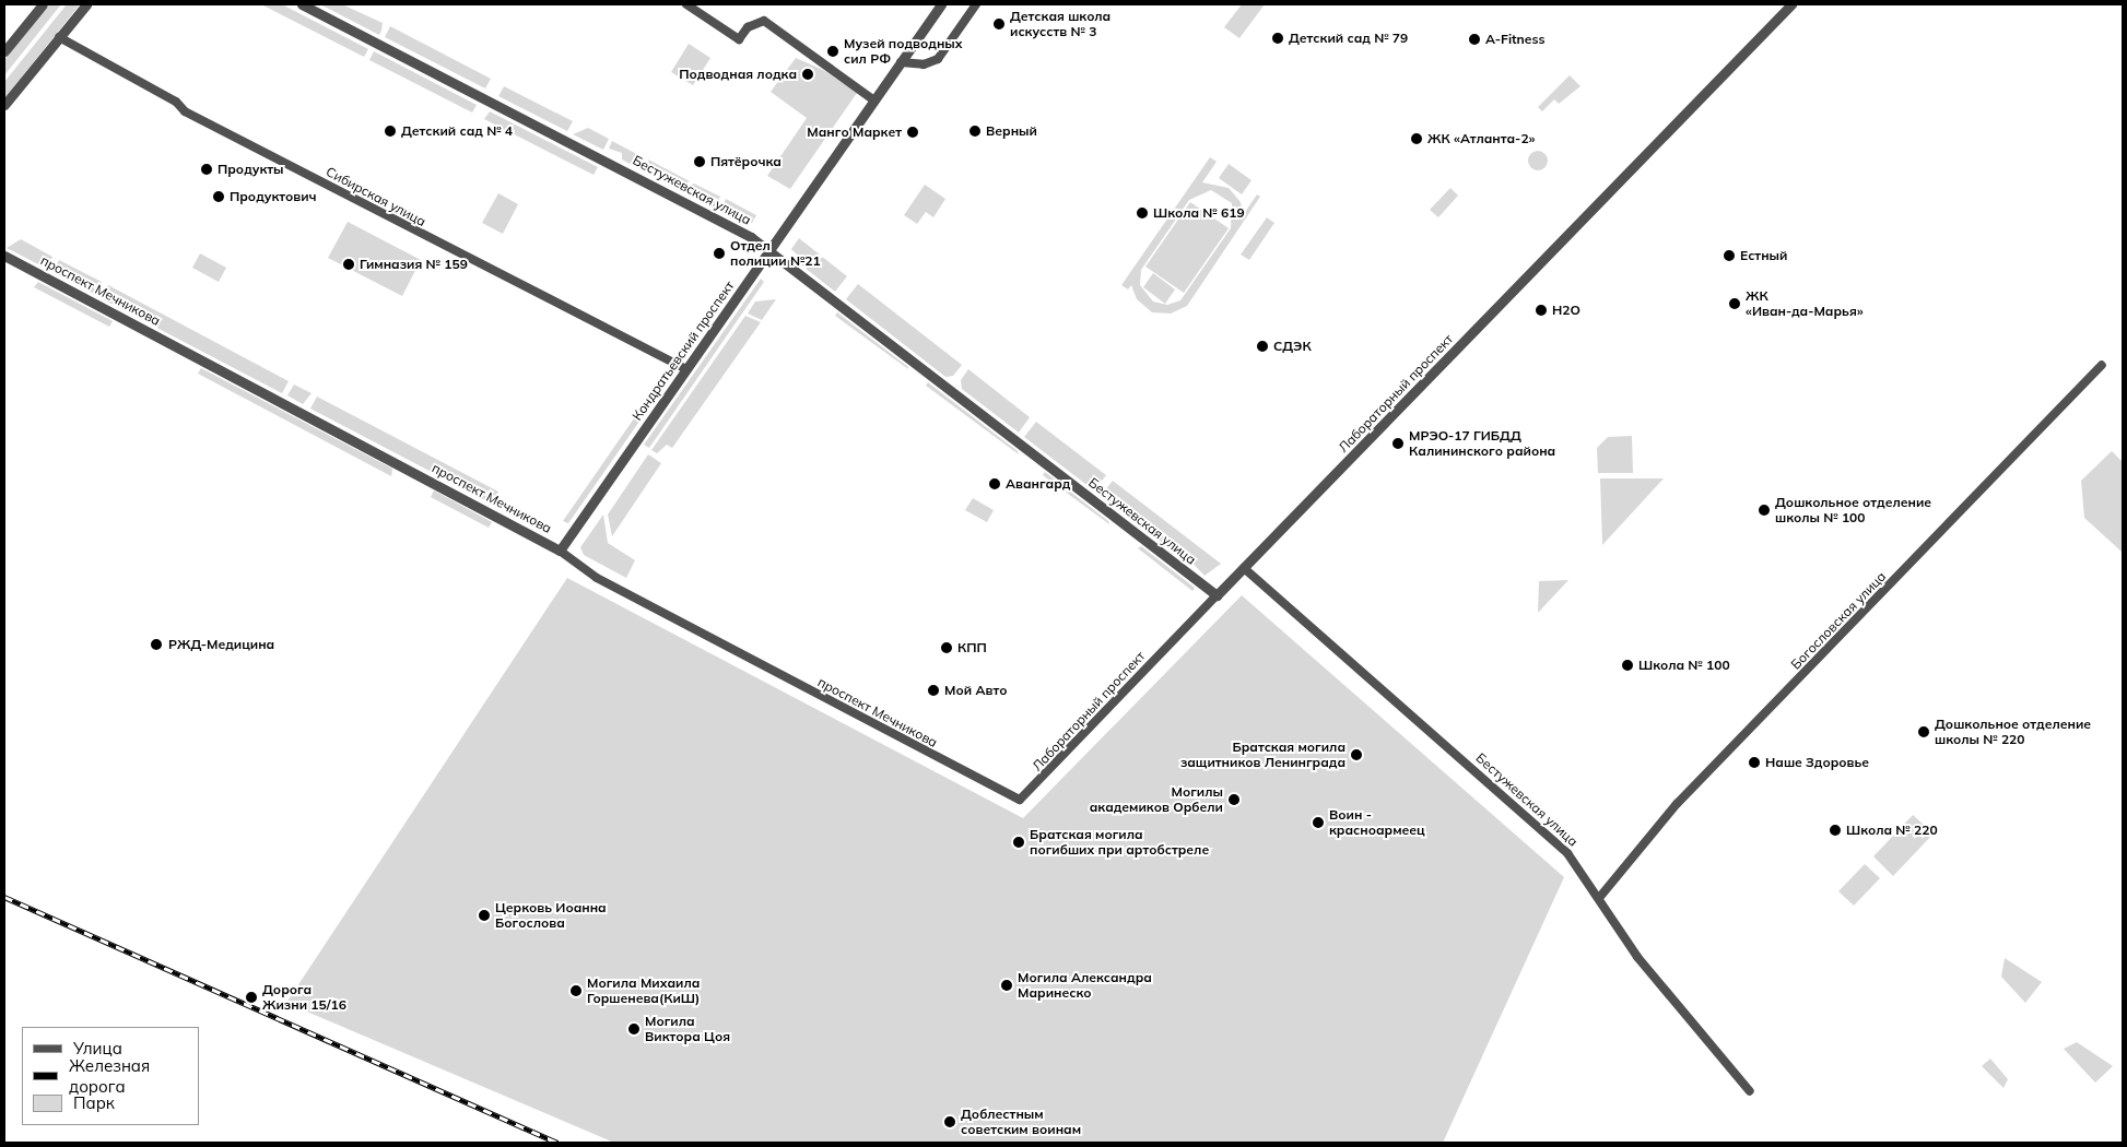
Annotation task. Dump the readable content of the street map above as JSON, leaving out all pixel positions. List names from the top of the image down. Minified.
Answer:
{"streets":{"street":["Бестужевская улица","Сибирская улица","проспект Мечникова","Кондратьевский проспект","Лабораторный проспект","Богословская улица"]},"crossings":[["Бестужевская улица","Кондратьевский проспект"],["Бестужевская улица","Лабораторный проспект"],["Бестужевская улица","Богословская улица"],["Сибирская улица","Кондратьевский проспект"],["проспект Мечникова","Кондратьевский проспект"],["проспект Мечникова","Лабораторный проспект"]],"places":["Детская школа искусств № 3","Детский сад № 79","A-Fitness","Музей подводных сил РФ","Подводная лодка","Детский сад № 4","Верный","Манго Маркет","ЖК «Атланта-2»","Пятёрочка","Продукты","Продуктович","Школа № 619","Отдел полиции №21","Естный","Гимназия № 159","ЖК «Иван-да-Марья»","H2O","СДЭК","МРЭО-17 ГИБДД Калининского района","Авангард","Дошкольное отделение школы № 100","РЖД-Медицина","КПП","Школа № 100","Мой Авто","Дошкольное отделение школы № 220","Братская могила защитников Ленинграда","Наше Здоровье","Могилы академиков Орбели","Воин - красноармеец","Школа № 220","Братская могила погибших при артобстреле","Церковь Иоанна Богослова","Могила Александра Маринеско","Могила Михаила Горшенева(КиШ)","Дорога Жизни 15/16","Могила Виктора Цоя","Доблестным советским воинам"],"legend":["Улица","Железная дорога","Парк"]}
